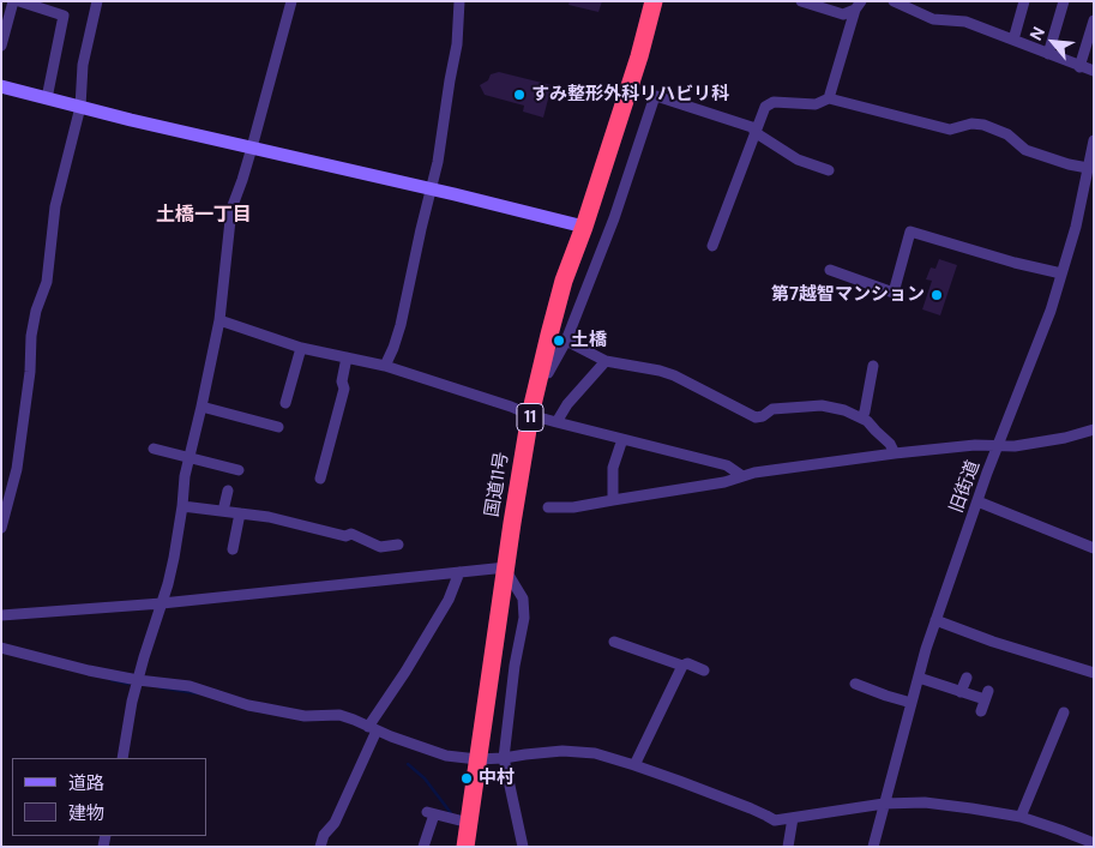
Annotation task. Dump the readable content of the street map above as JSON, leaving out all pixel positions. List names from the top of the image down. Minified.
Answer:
{"streets":{"highway":["11","国道11号"],"street":["旧街道"]},"districts":["土橋一丁目"],"places":["すみ整形外科リハビリ科","第7越智マンション","土橋","中村"],"legend":["道路","建物"],"north":"top left"}
